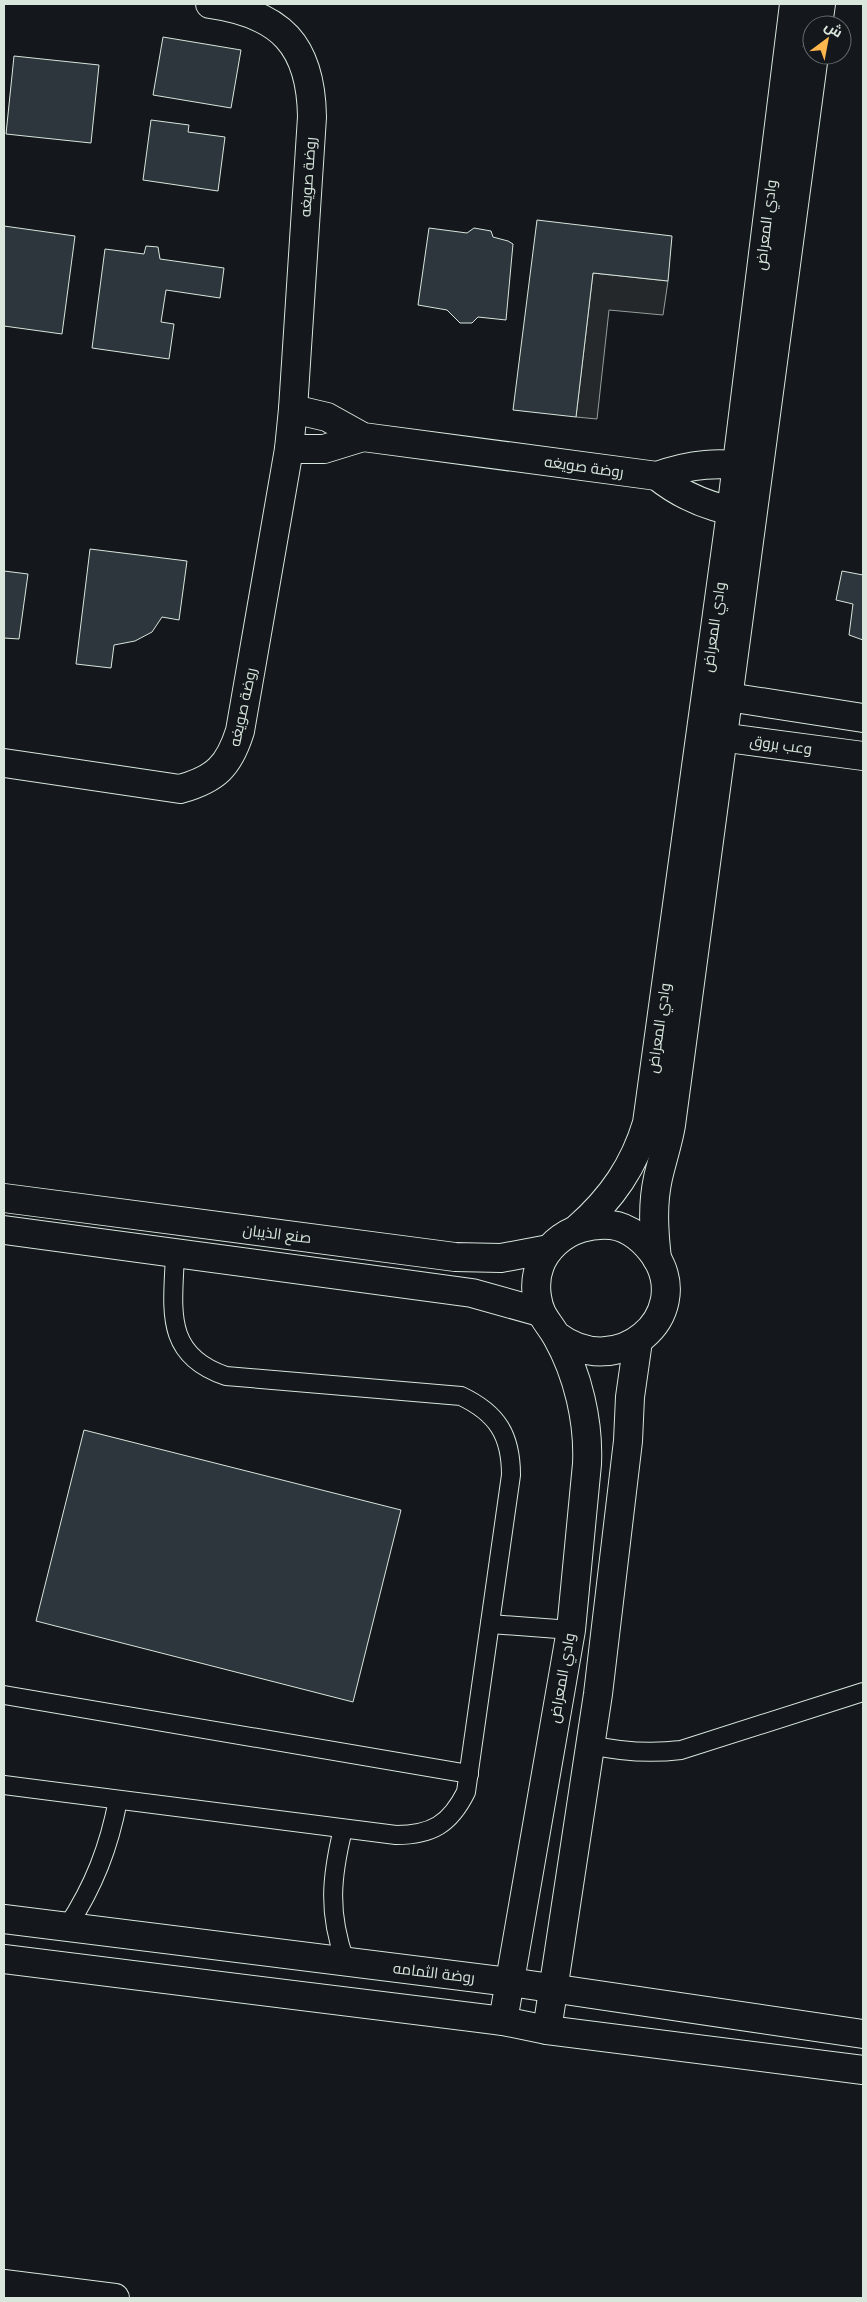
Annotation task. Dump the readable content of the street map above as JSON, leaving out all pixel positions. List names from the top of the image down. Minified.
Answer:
{"streets":{"street":["روضة صويغه","وادي المعراض","وعب بروق","صنع الذيبان","روضة الثمامه"]},"crossings":[["روضة صويغه","وادي المعراض"],["وادي المعراض","وعب بروق"],["وادي المعراض","صنع الذيبان"],["وادي المعراض","روضة الثمامه"]],"north":"top right"}
